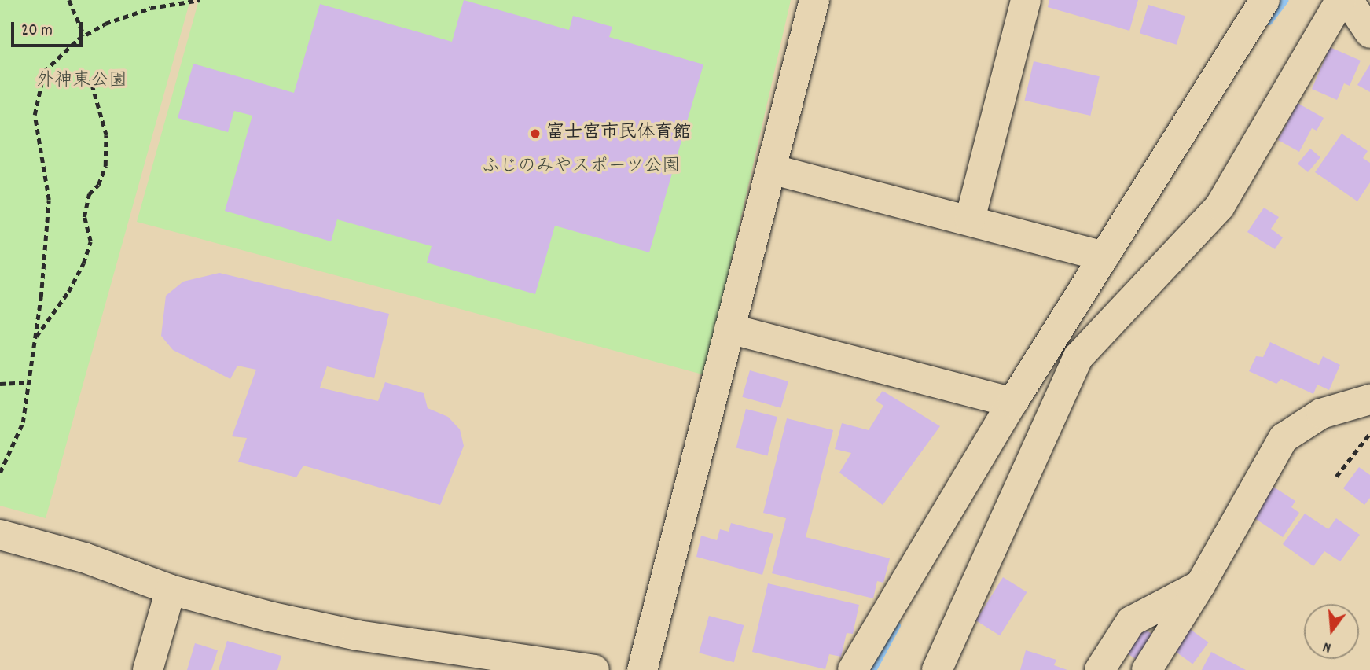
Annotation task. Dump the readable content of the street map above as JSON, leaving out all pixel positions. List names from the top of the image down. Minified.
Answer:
{"parks":["外神東公園","ふじのみやスポーツ公園"],"places":["富士宮市民体育館"],"scale_bar":"20 m","north":"bottom"}
